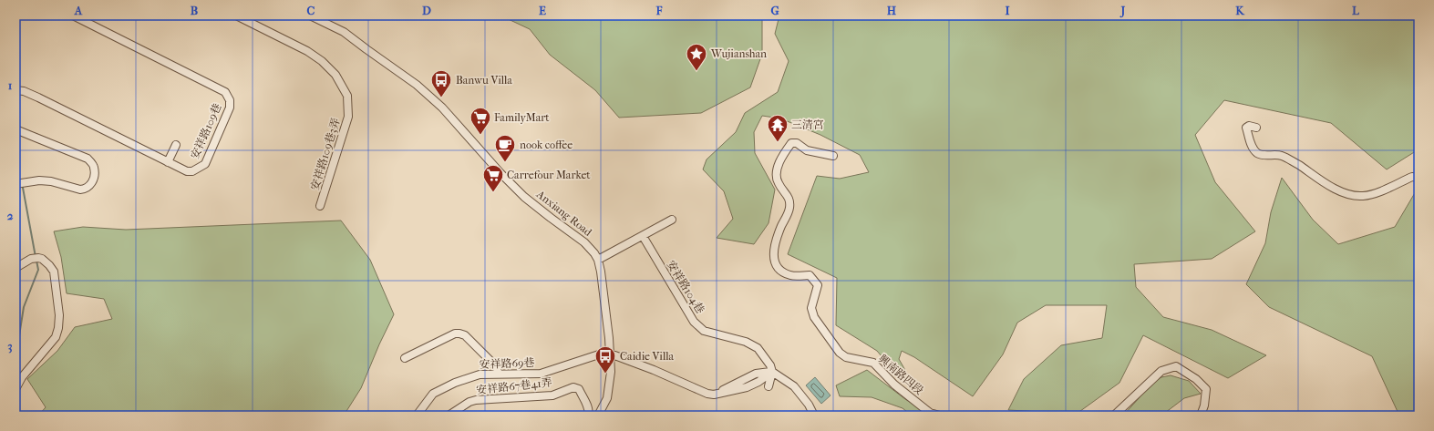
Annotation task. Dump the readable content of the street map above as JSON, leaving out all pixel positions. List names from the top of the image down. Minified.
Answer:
{"streets":{"street":["安祥路109巷","安祥路109巷3弄","Anxiang Road","安祥路104巷","安祥路69巷","興南路四段","安祥路67巷41弄"]},"crossings":[["Anxiang Road","安祥路69巷"]],"places":{"place":["Wujianshan"],"bus stop":["Banwu Villa","Caidie Villa"],"supermarket":["FamilyMart","Carrefour Market"],"temple":["三清宮"],"cafe":["nook coffee"]},"grid":{"columns":["A","B","C","D","E","F","G","H","I","J","K","L"],"rows":["1","2","3"]}}
